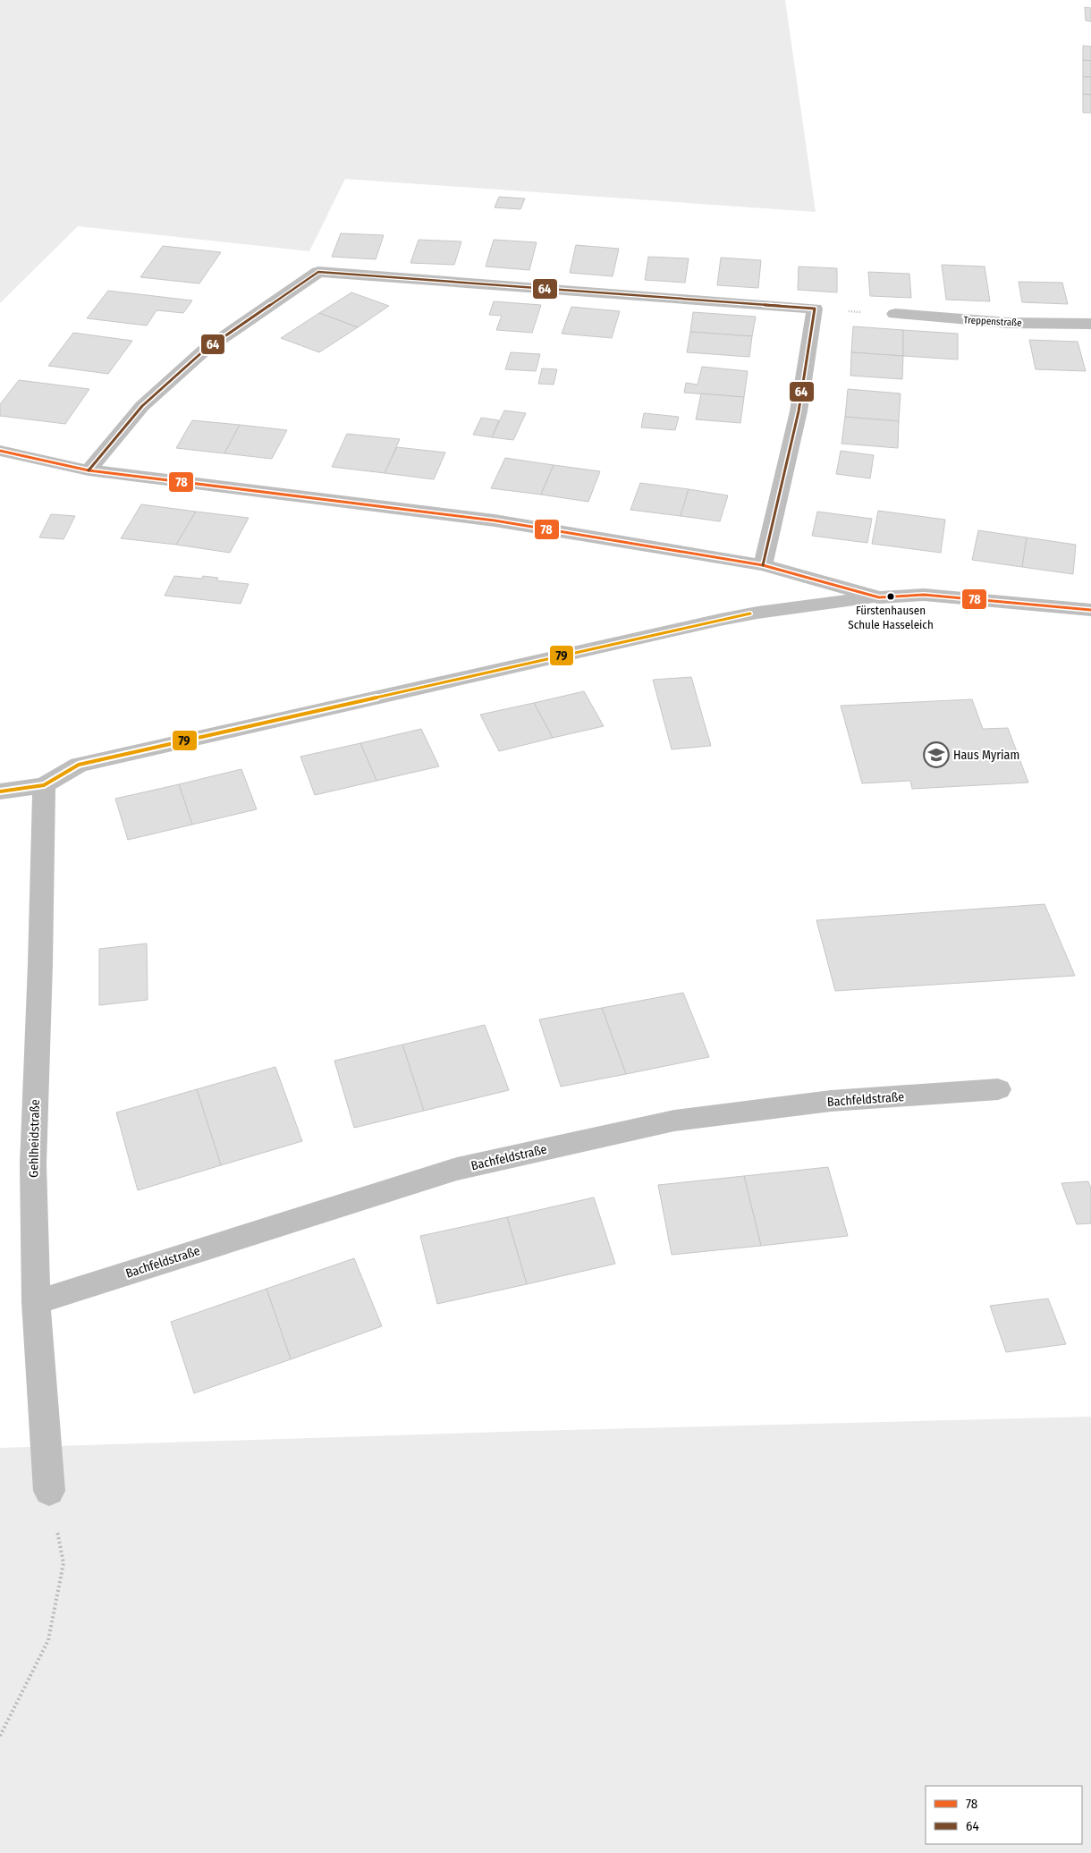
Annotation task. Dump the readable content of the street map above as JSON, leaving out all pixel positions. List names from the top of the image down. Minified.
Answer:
{"streets":{"street":["Treppenstraße","Bachfeldstraße","Gehlheidstraße"]},"crossings":[["Bachfeldstraße","Gehlheidstraße"]],"places":{"other":["Fürstenhausen Schule Hasseleich"],"school or university":["Haus Myriam"]},"lines":["transit line 64","transit line 78","transit line 79"],"legend":["78","64"]}
